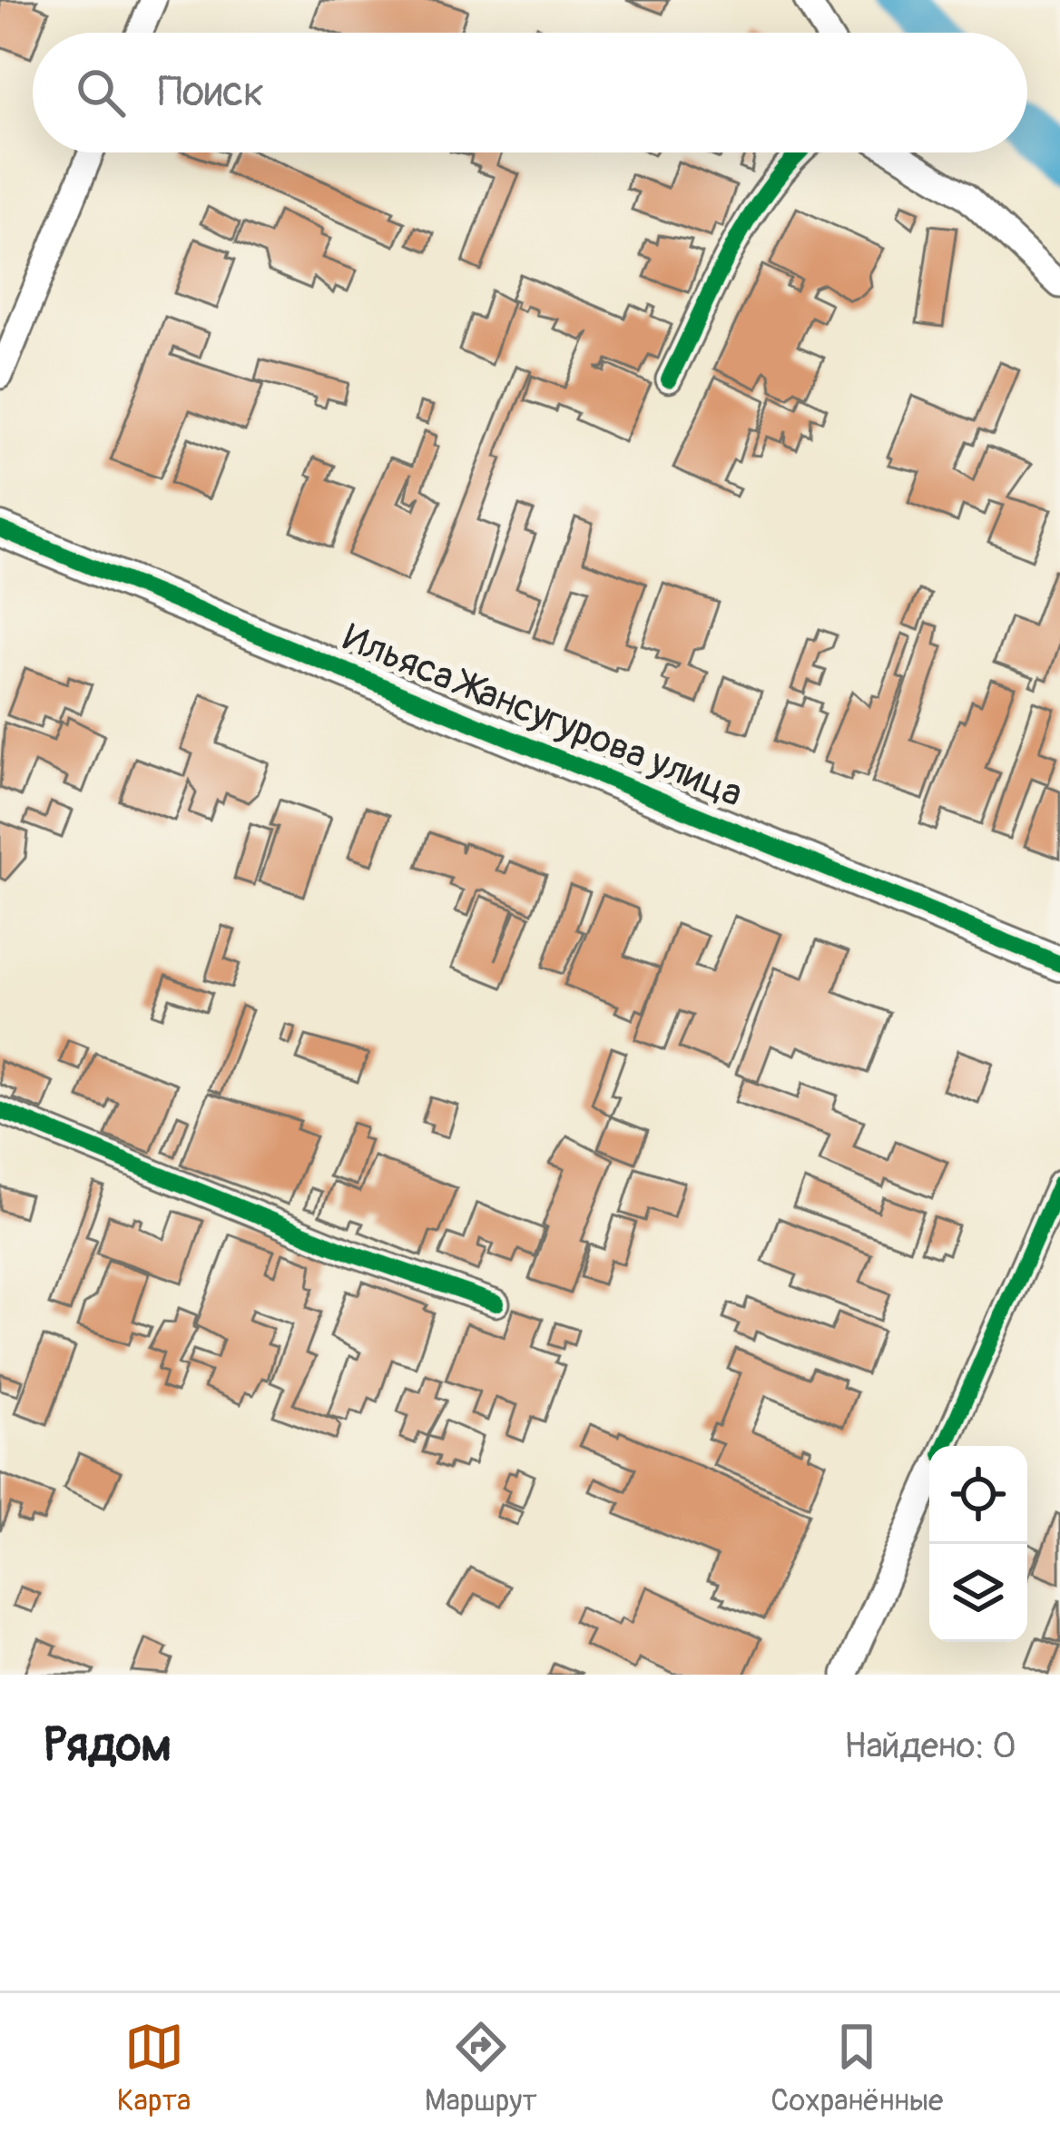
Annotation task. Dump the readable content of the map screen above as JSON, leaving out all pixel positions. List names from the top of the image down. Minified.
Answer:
{"streets":{"street":["Ильяса Жансугурова улица"]},"page":{"search":"Поиск","heading":["Рядом","Найдено: 0"],"nav":["Карта","Маршрут","Сохранённые"]}}
